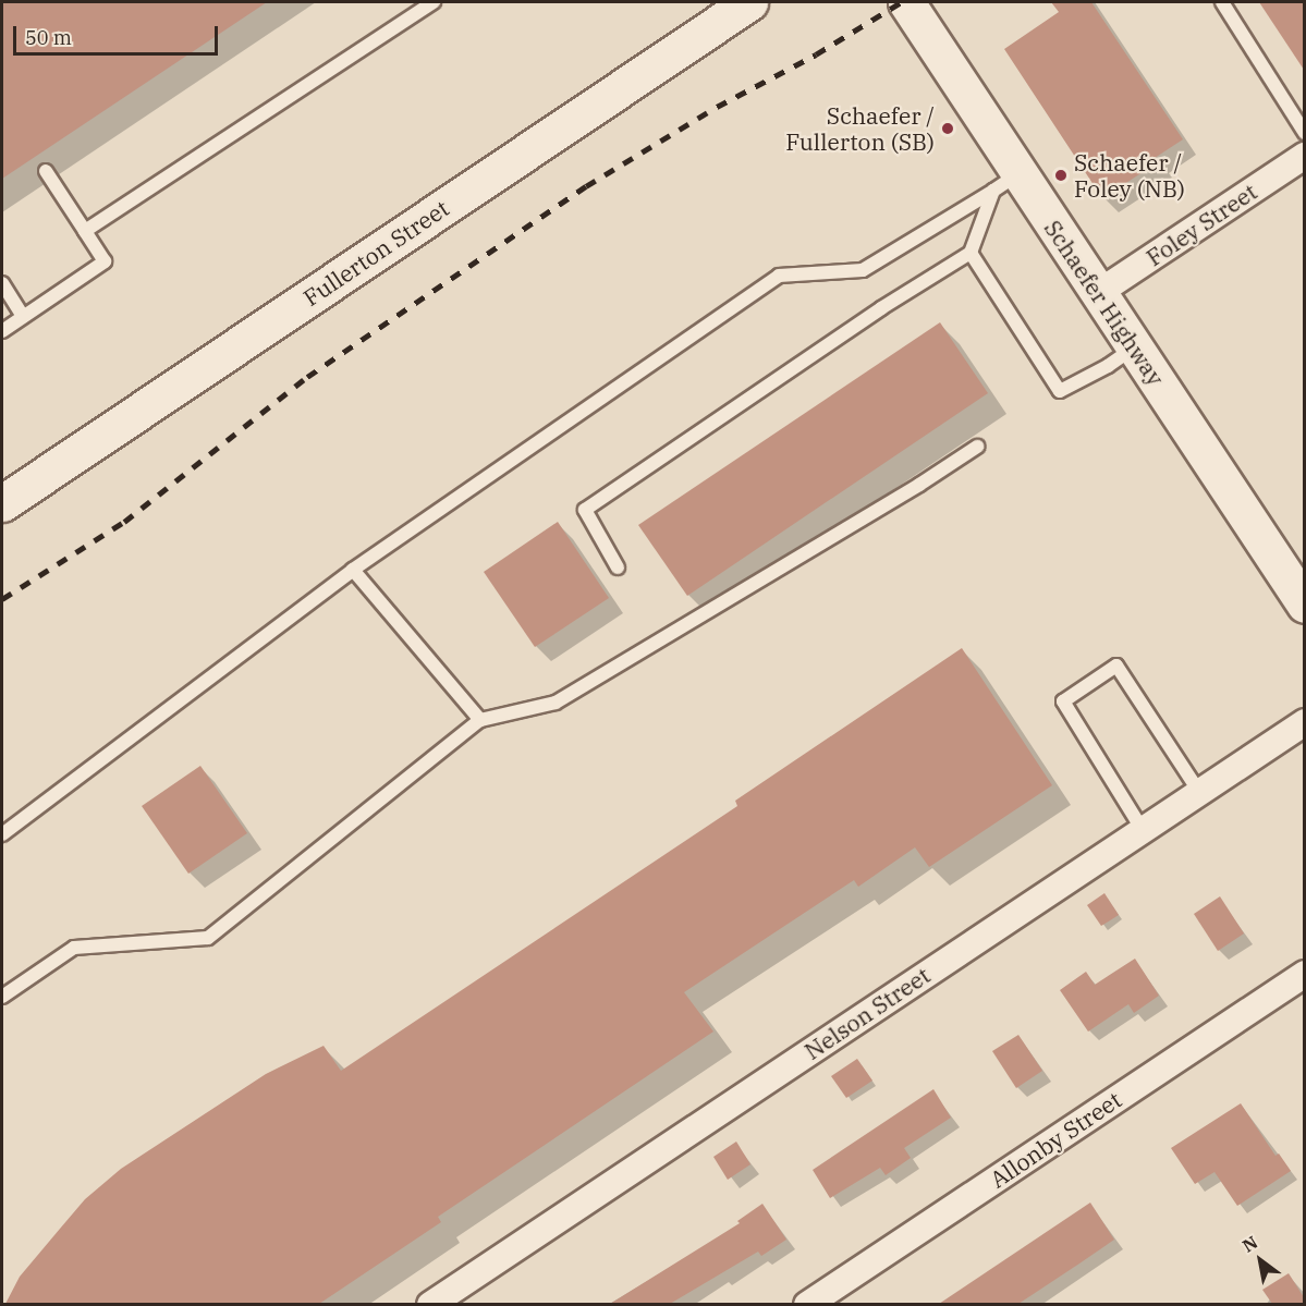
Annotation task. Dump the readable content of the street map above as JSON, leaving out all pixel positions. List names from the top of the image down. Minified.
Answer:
{"streets":{"street":["Foley Street","Fullerton Street","Schaefer Highway","Nelson Street","Allonby Street"]},"crossings":[["Foley Street","Schaefer Highway"]],"places":["Schaefer / Fullerton (SB)","Schaefer / Foley (NB)"],"scale_bar":"50 m","north":"top left"}
